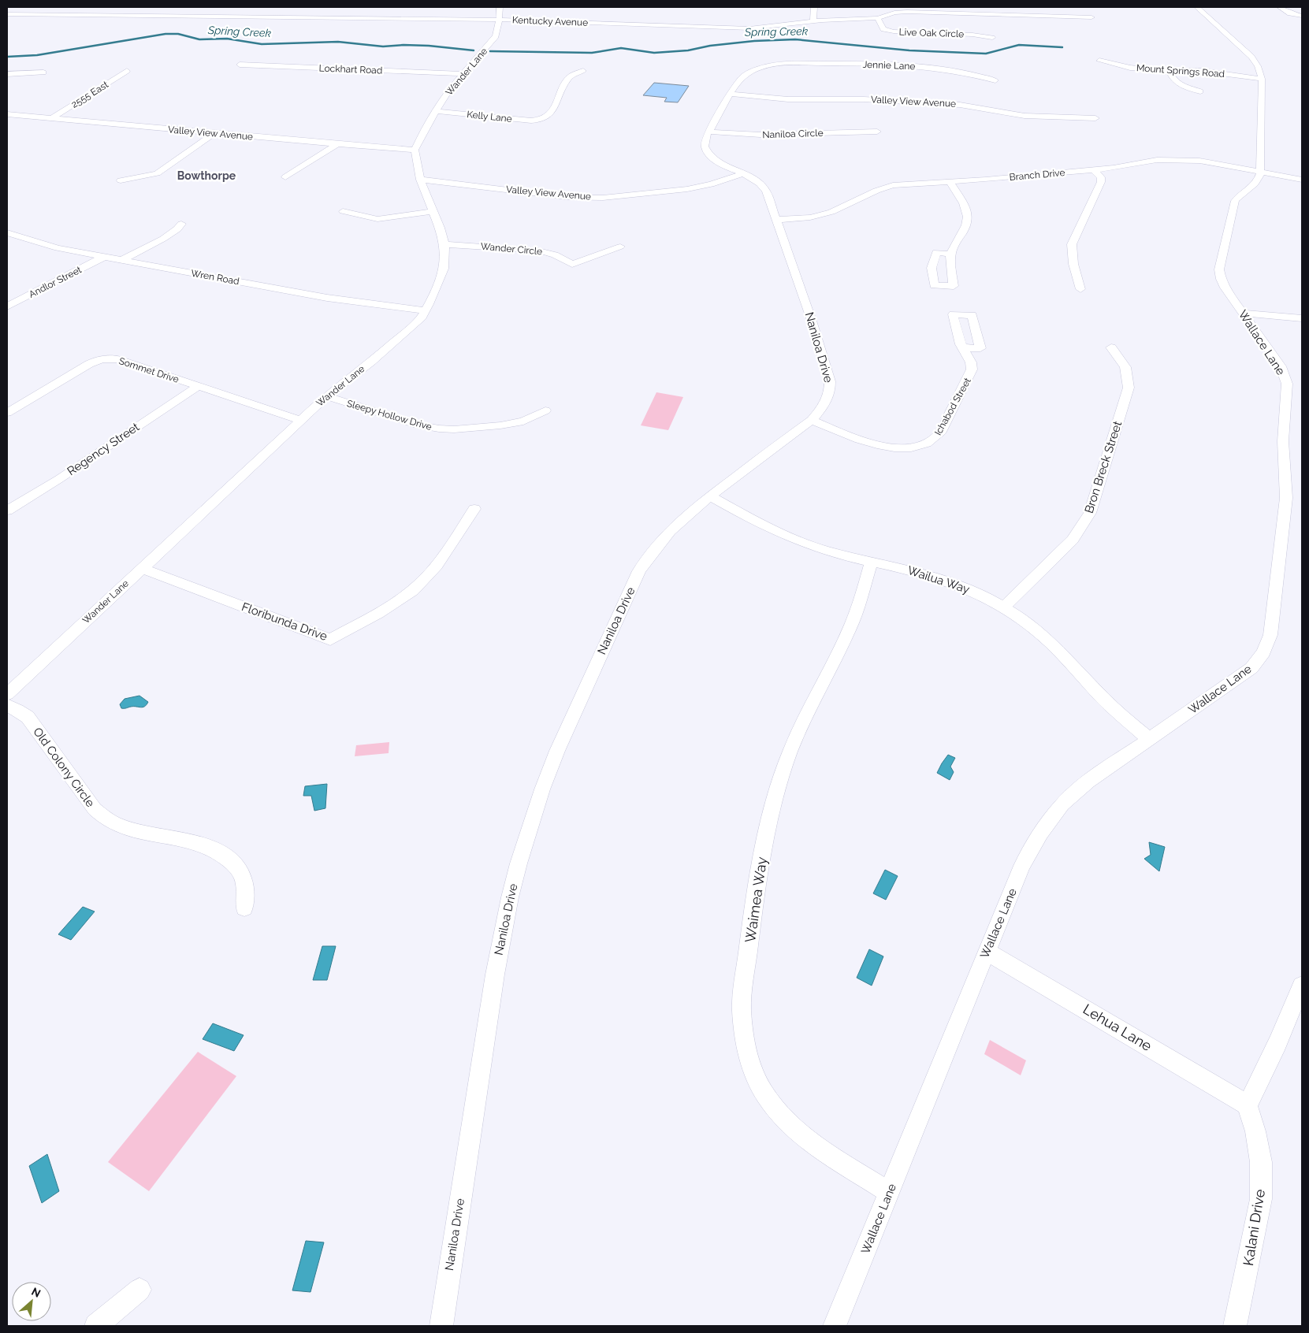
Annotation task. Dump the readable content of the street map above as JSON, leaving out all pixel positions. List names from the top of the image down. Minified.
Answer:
{"streets":{"street":["Kentucky Avenue","Live Oak Circle","Jennie Lane","Lockhart Road","Mount Springs Road","Wander Lane","2555 East","Valley View Avenue","Kelly Lane","Naniloa Circle","Branch Drive","Wander Circle","Wren Road","Andlor Street","Wallace Lane","Naniloa Drive","Sommet Drive","Ichabod Street","Sleepy Hollow Drive","Regency Street","Bron Breck Street","Wailua Way","Floribunda Drive","Old Colony Circle","Waimea Way","Lehua Lane","Kalani Drive"]},"crossings":[["Kentucky Avenue","Live Oak Circle"],["Kentucky Avenue","Wander Lane"],["Jennie Lane","Naniloa Drive"],["Lockhart Road","Wander Lane"],["Wander Lane","Valley View Avenue"],["Wander Lane","Kelly Lane"],["Wander Lane","Wander Circle"],["Wander Lane","Wren Road"],["Wander Lane","Sommet Drive"],["Wander Lane","Sleepy Hollow Drive"],["Wander Lane","Floribunda Drive"],["2555 East","Valley View Avenue"],["Valley View Avenue","Naniloa Drive"],["Naniloa Circle","Naniloa Drive"],["Branch Drive","Wallace Lane"],["Branch Drive","Naniloa Drive"],["Wren Road","Andlor Street"],["Wallace Lane","Wailua Way"],["Wallace Lane","Waimea Way"],["Wallace Lane","Lehua Lane"],["Naniloa Drive","Ichabod Street"],["Naniloa Drive","Wailua Way"],["Sommet Drive","Regency Street"],["Bron Breck Street","Wailua Way"],["Wailua Way","Waimea Way"],["Lehua Lane","Kalani Drive"]],"districts":["Bowthorpe"],"water":["Spring Creek"],"north":"top right"}
